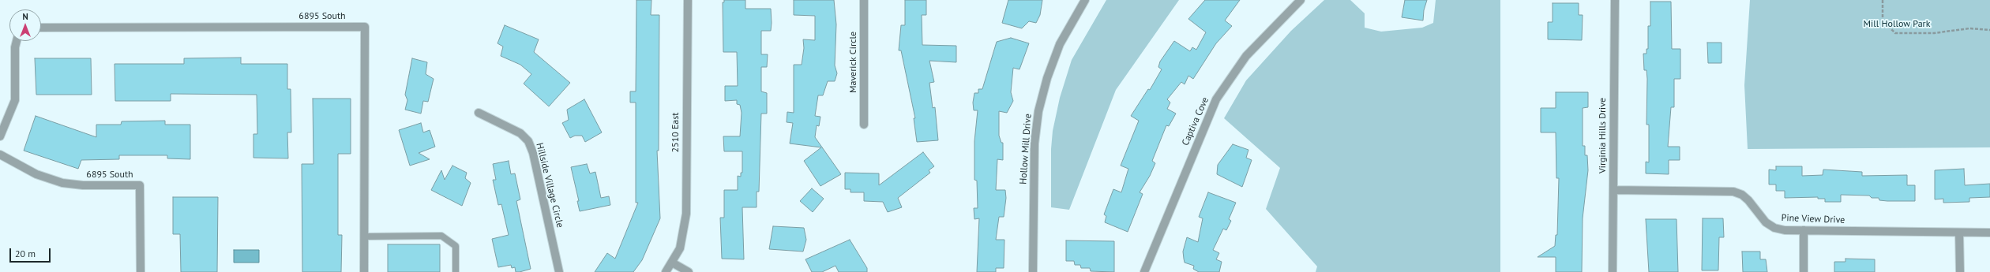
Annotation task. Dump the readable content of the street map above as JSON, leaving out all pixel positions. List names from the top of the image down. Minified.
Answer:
{"streets":{"street":["6895 South","Maverick Circle","Captiva Cove","2510 East","Virginia Hills Drive","Hollow Mill Drive","Hillside Village Circle","Pine View Drive"]},"crossings":[["Virginia Hills Drive","Pine View Drive"]],"parks":["Mill Hollow Park"],"scale_bar":"20 m","north":"top"}
